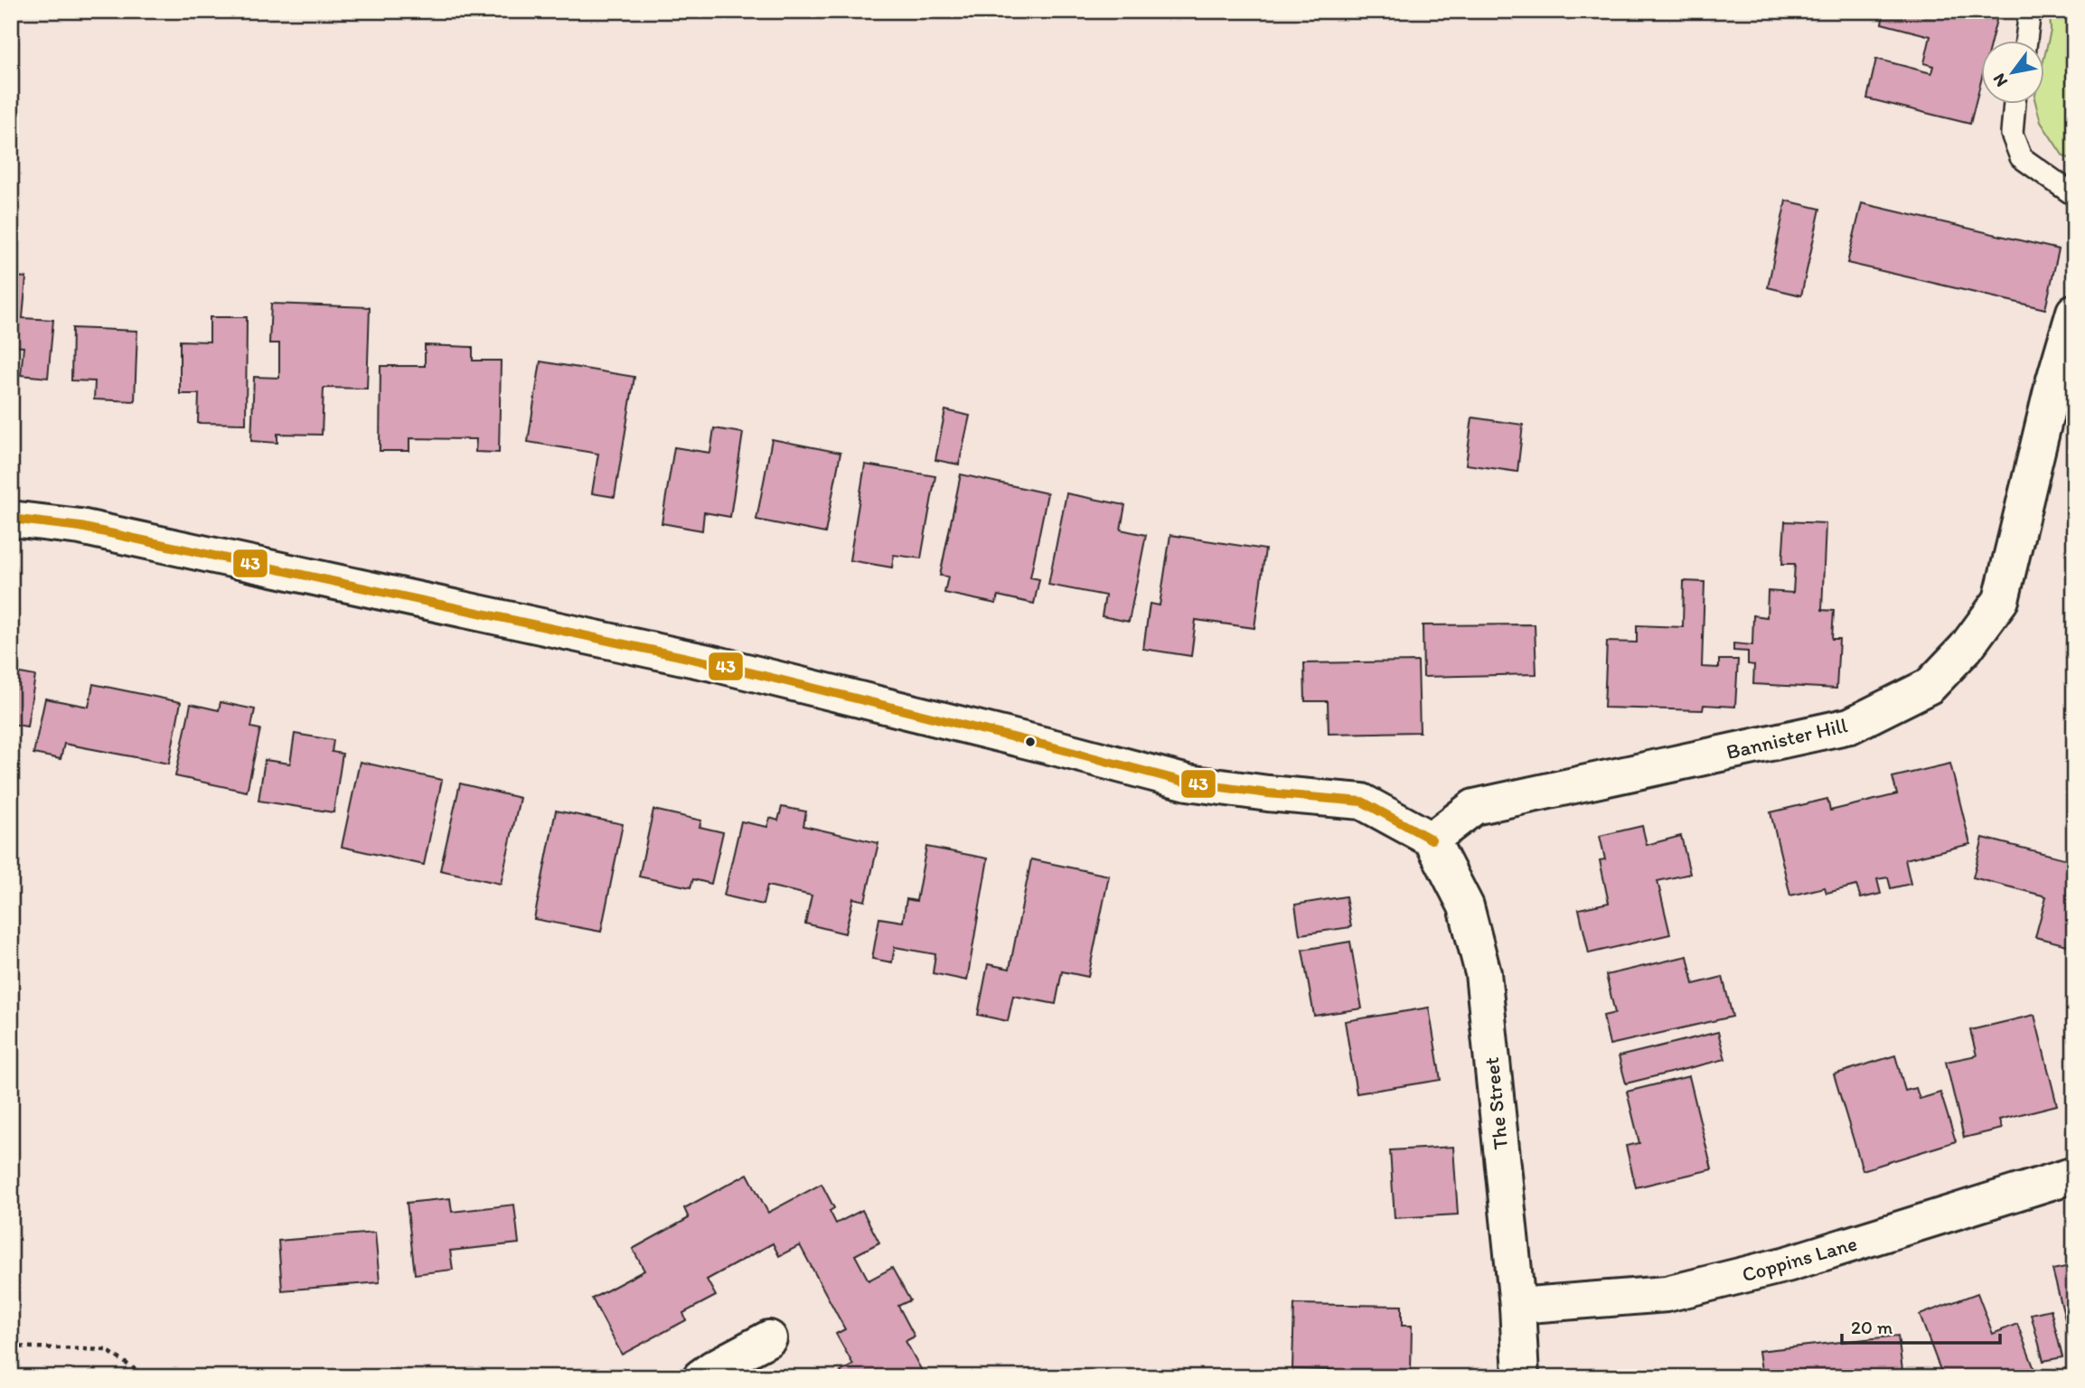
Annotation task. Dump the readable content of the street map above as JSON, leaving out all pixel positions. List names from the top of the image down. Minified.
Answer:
{"streets":{"street":["Bannister Hill","The Street","Coppins Lane"]},"crossings":[["Bannister Hill","The Street"],["The Street","Coppins Lane"]],"lines":["transit line 43"],"scale_bar":"20 m","north":"bottom left"}
